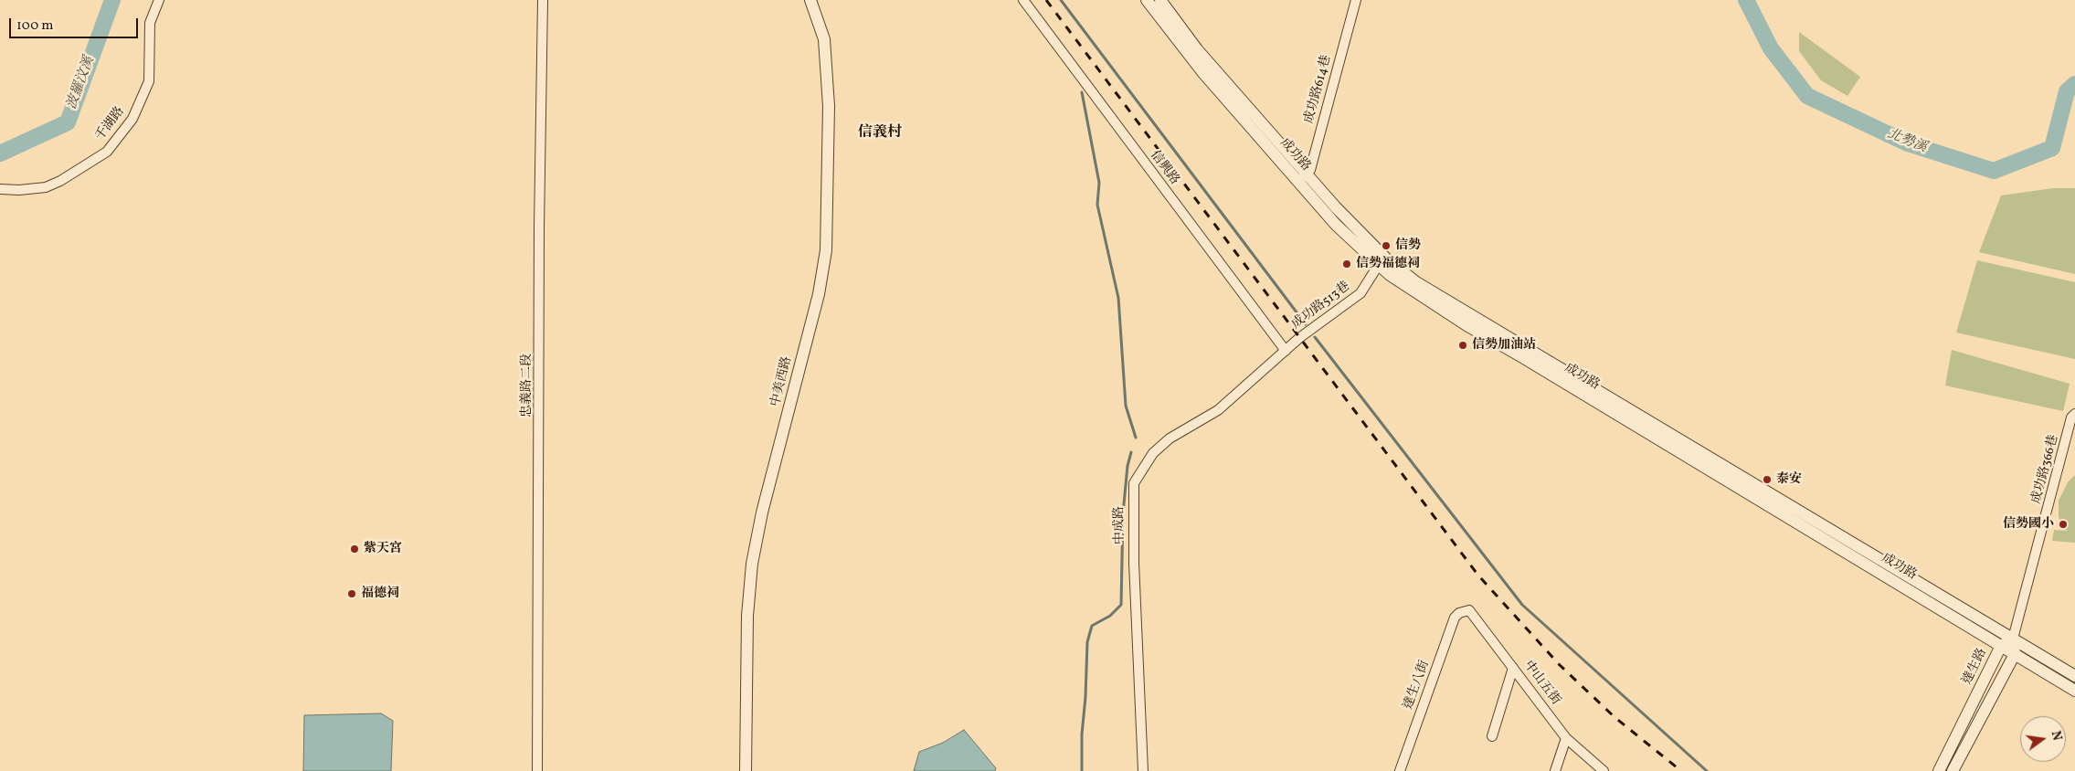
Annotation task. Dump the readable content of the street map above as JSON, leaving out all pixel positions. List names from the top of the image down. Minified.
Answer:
{"streets":{"street":["成功路614巷","千湖路","成功路","信興路","成功路513巷","中美西路","忠義路二段","成功路366巷","中成路","達生路","中山五街","達生八街"]},"crossings":[["成功路614巷","成功路"],["成功路","成功路513巷"],["成功路","成功路366巷"],["成功路","達生路"],["信興路","成功路513巷"],["信興路","中成路"],["成功路513巷","中成路"],["成功路366巷","達生路"],["中山五街","達生八街"]],"districts":["信義村"],"water":["波羅汶溪","北勢溪"],"places":["信勢","信勢福德祠","信勢加油站","泰安","信勢國小","紫天宮","福德祠"],"scale_bar":"100 m","north":"right"}
